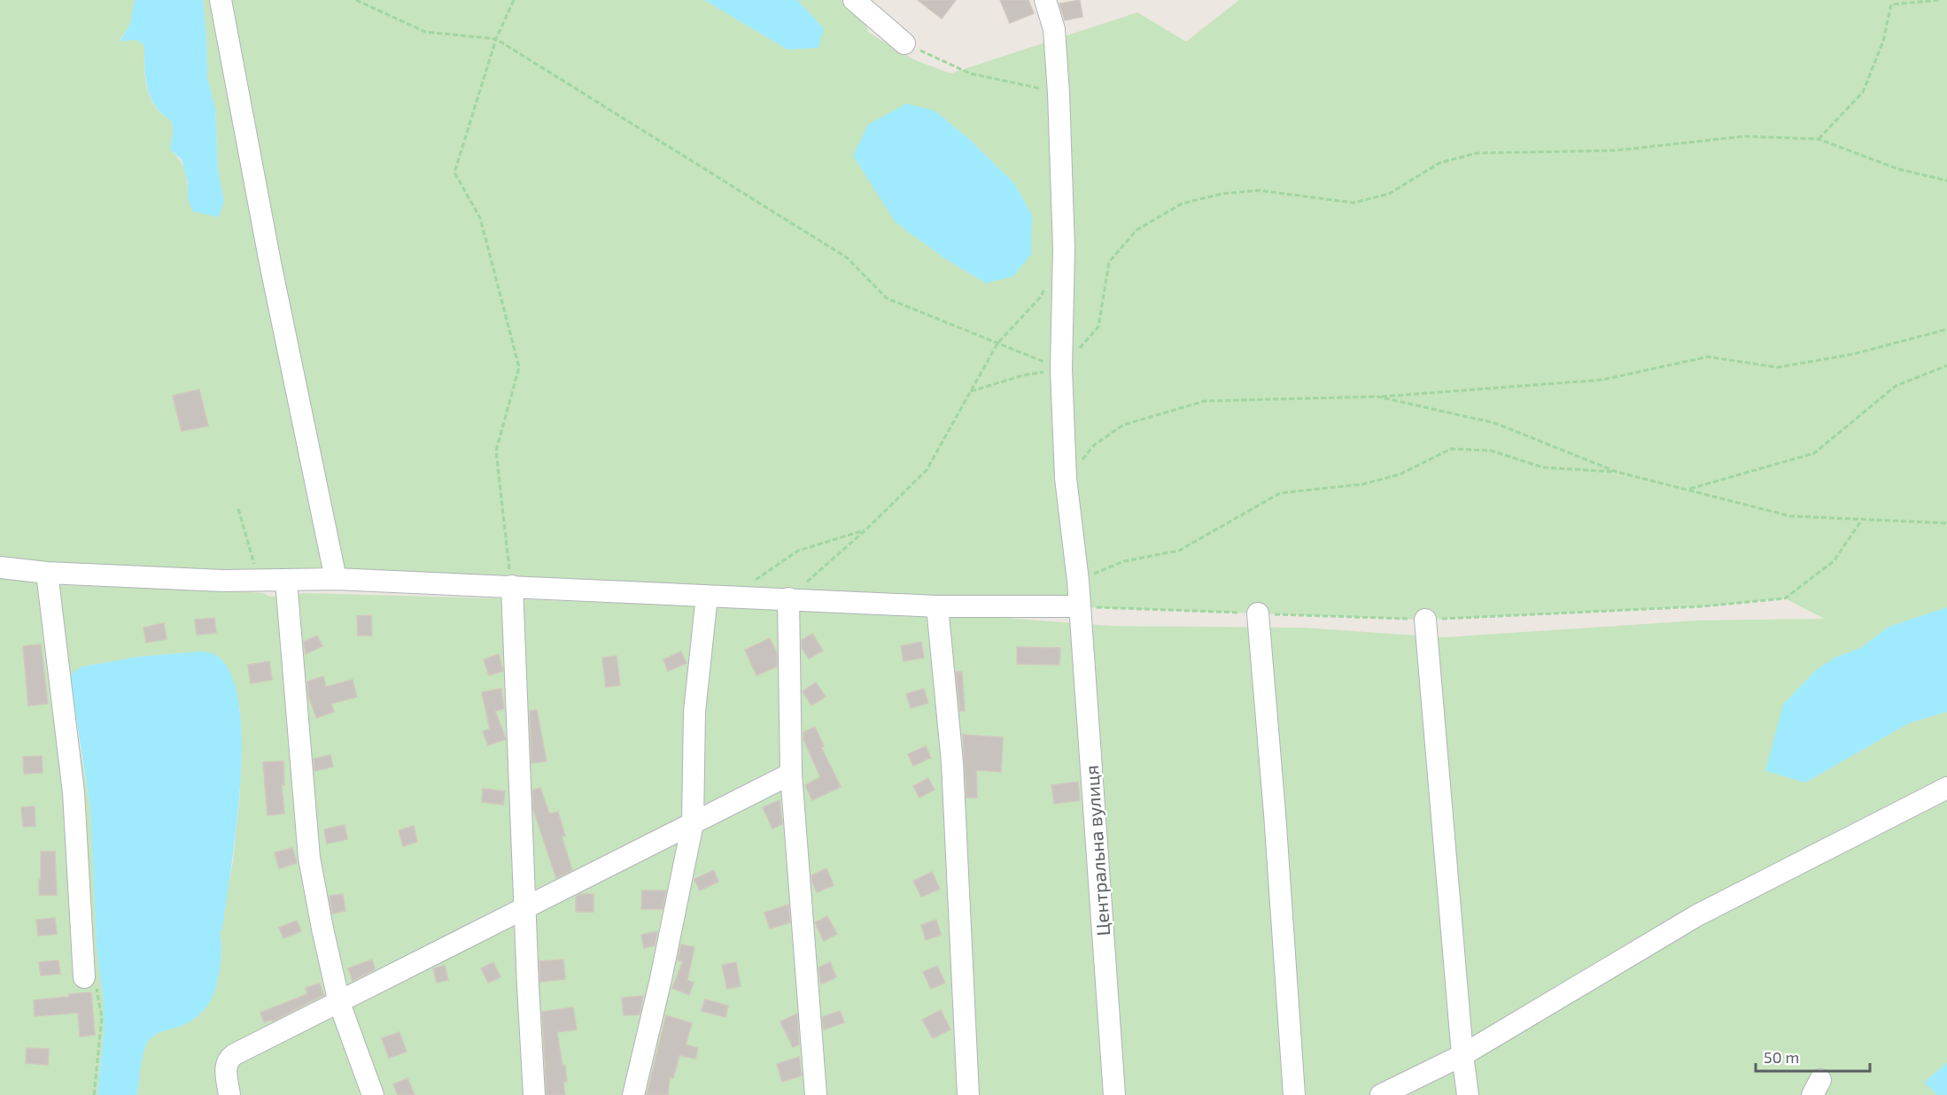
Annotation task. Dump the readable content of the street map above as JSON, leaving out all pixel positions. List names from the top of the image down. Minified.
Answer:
{"streets":{"street":["Центральна вулиця"]},"scale_bar":"50 m"}
